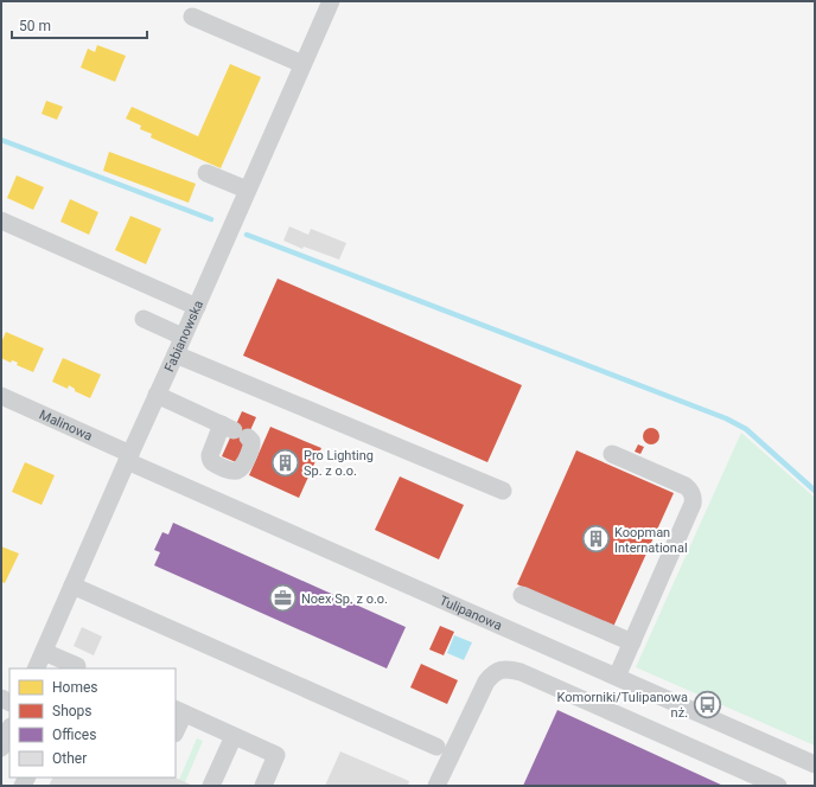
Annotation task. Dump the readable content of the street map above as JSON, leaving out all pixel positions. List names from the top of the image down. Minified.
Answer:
{"streets":{"street":["Fabianowska","Malinowa","Tulipanowa"]},"crossings":[["Fabianowska","Malinowa"],["Fabianowska","Tulipanowa"],["Malinowa","Tulipanowa"]],"places":{"building":["Pro Lighting Sp. z o.o.","Koopman International"],"office":["Noex Sp. z o.o."],"bus stop":["Komorniki/Tulipanowa nż."]},"legend":["Homes","Shops","Offices","Other"],"scale_bar":"50 m"}
